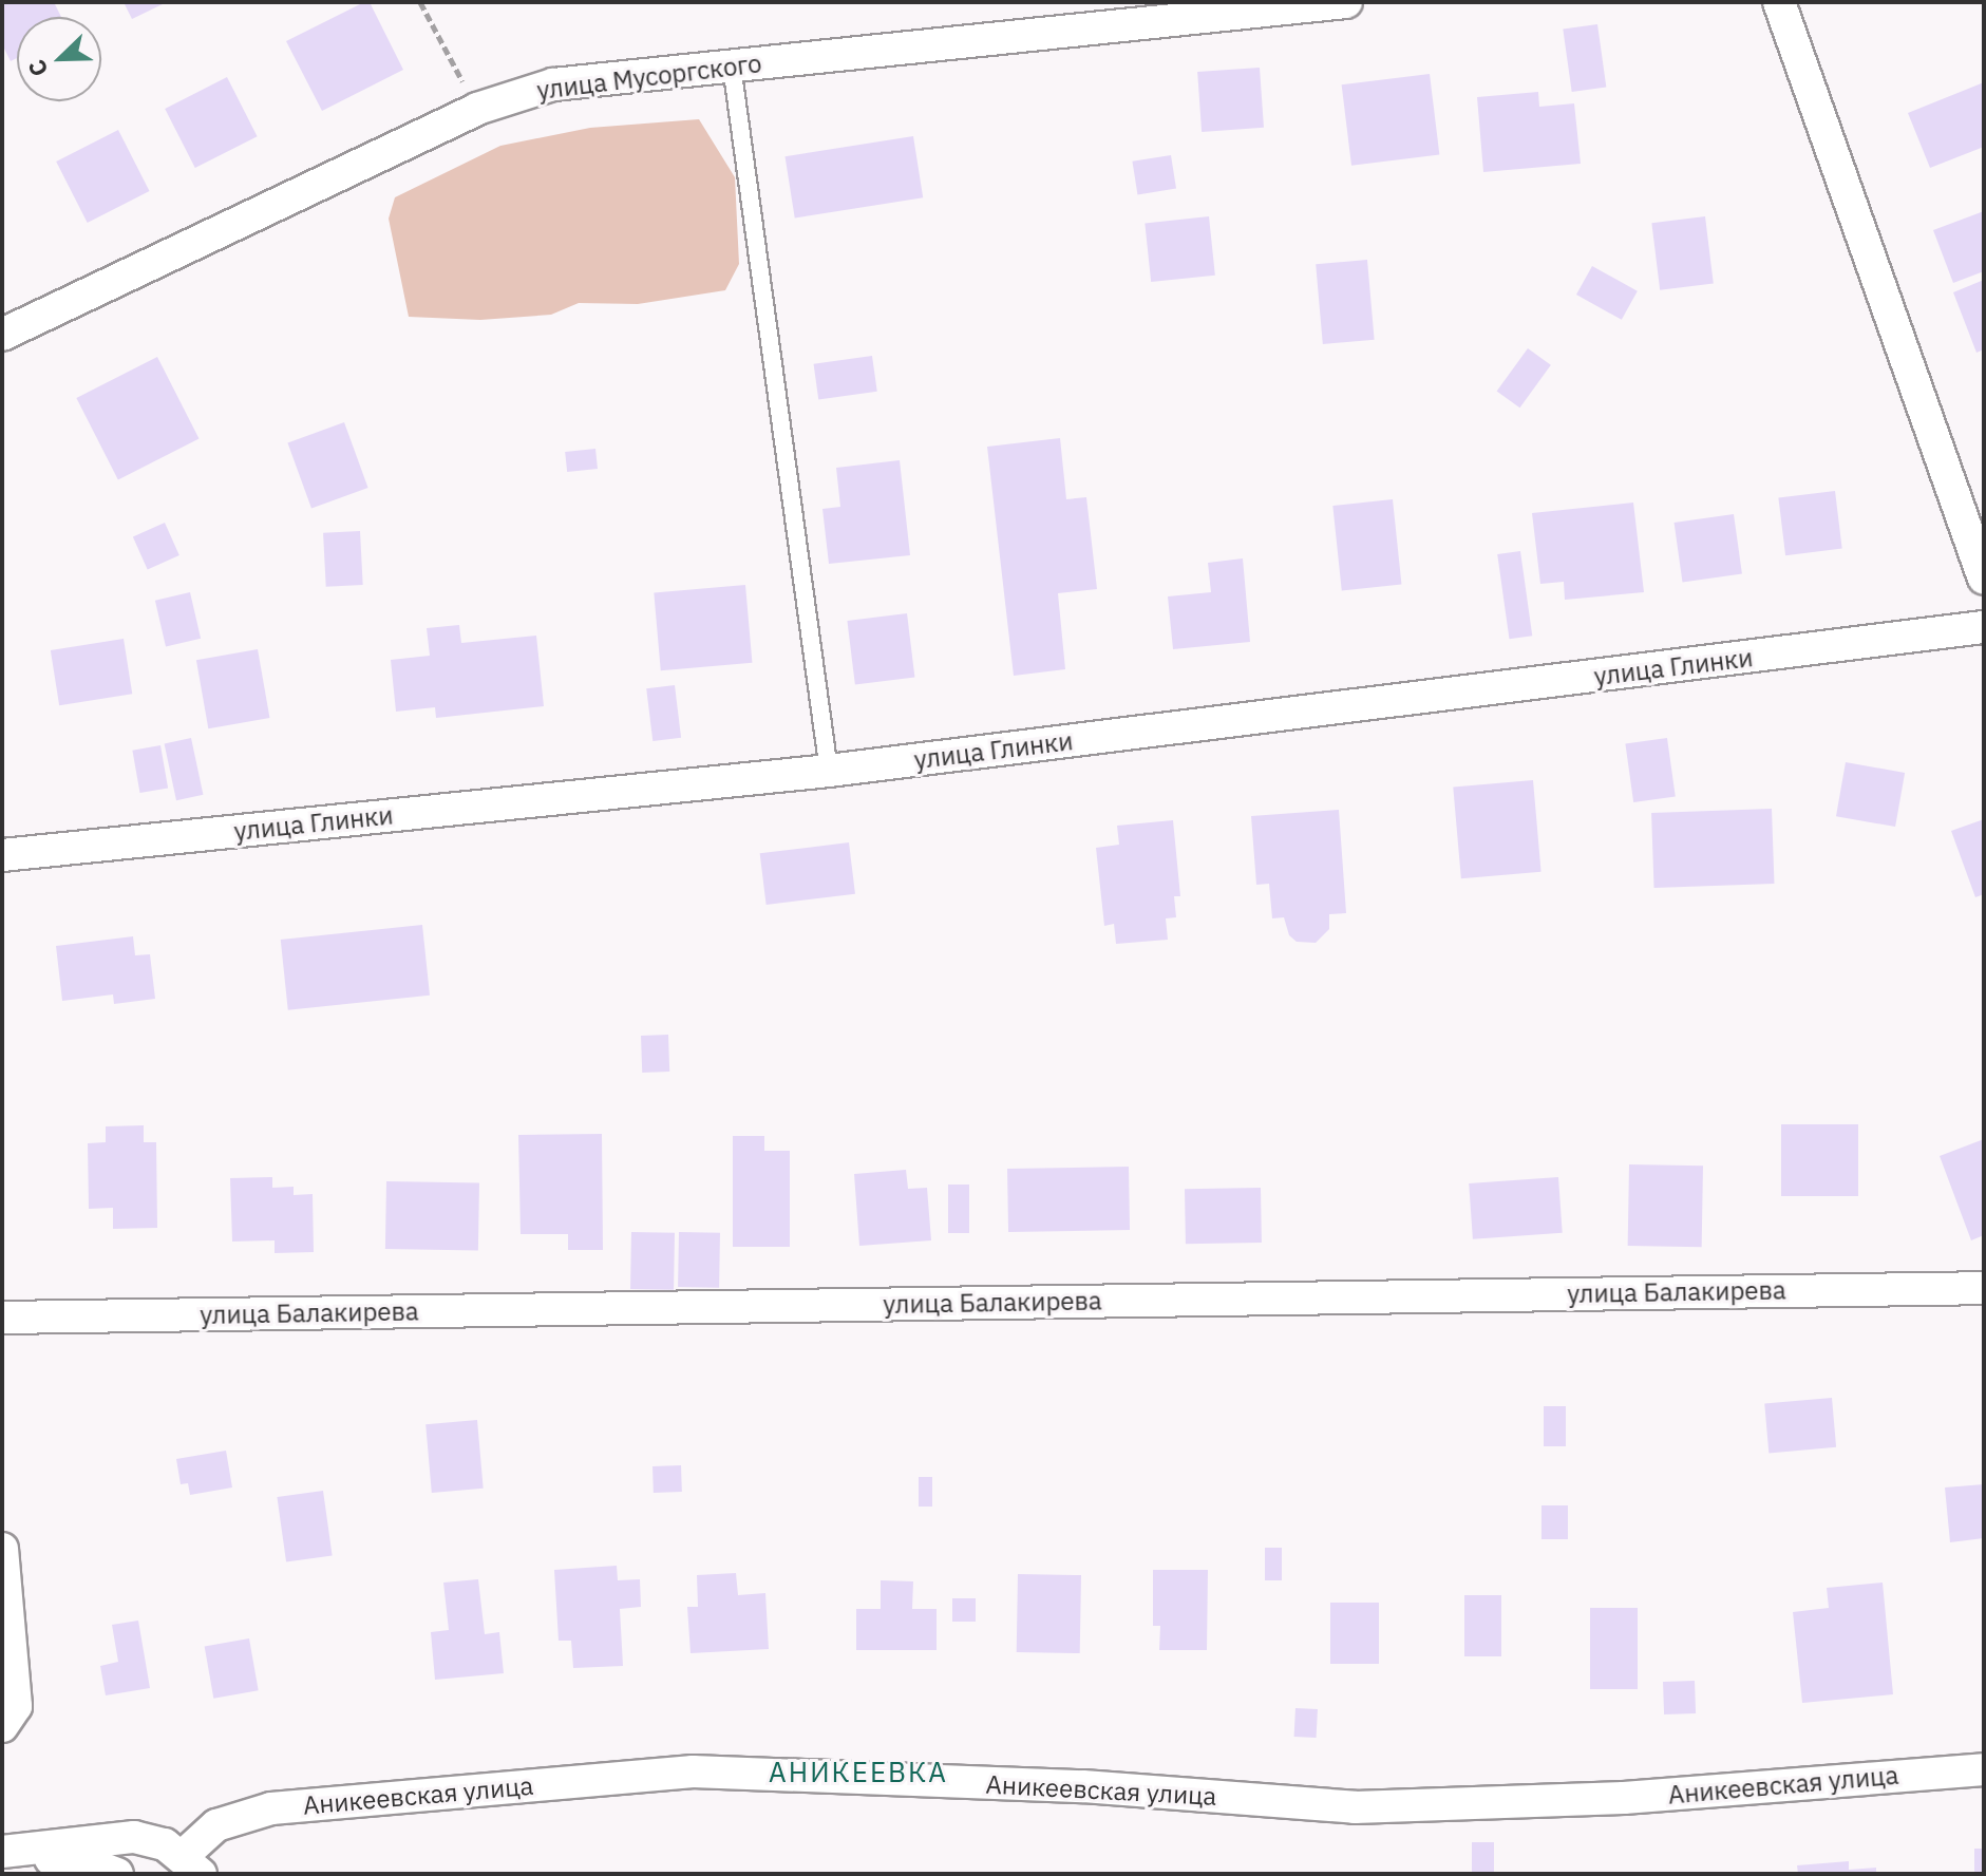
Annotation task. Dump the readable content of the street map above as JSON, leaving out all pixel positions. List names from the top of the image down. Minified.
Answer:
{"streets":{"street":["улица Мусоргского","улица Глинки","улица Балакирева","Аникеевская улица"]},"districts":["АНИКЕЕВКА"],"north":"bottom left"}
